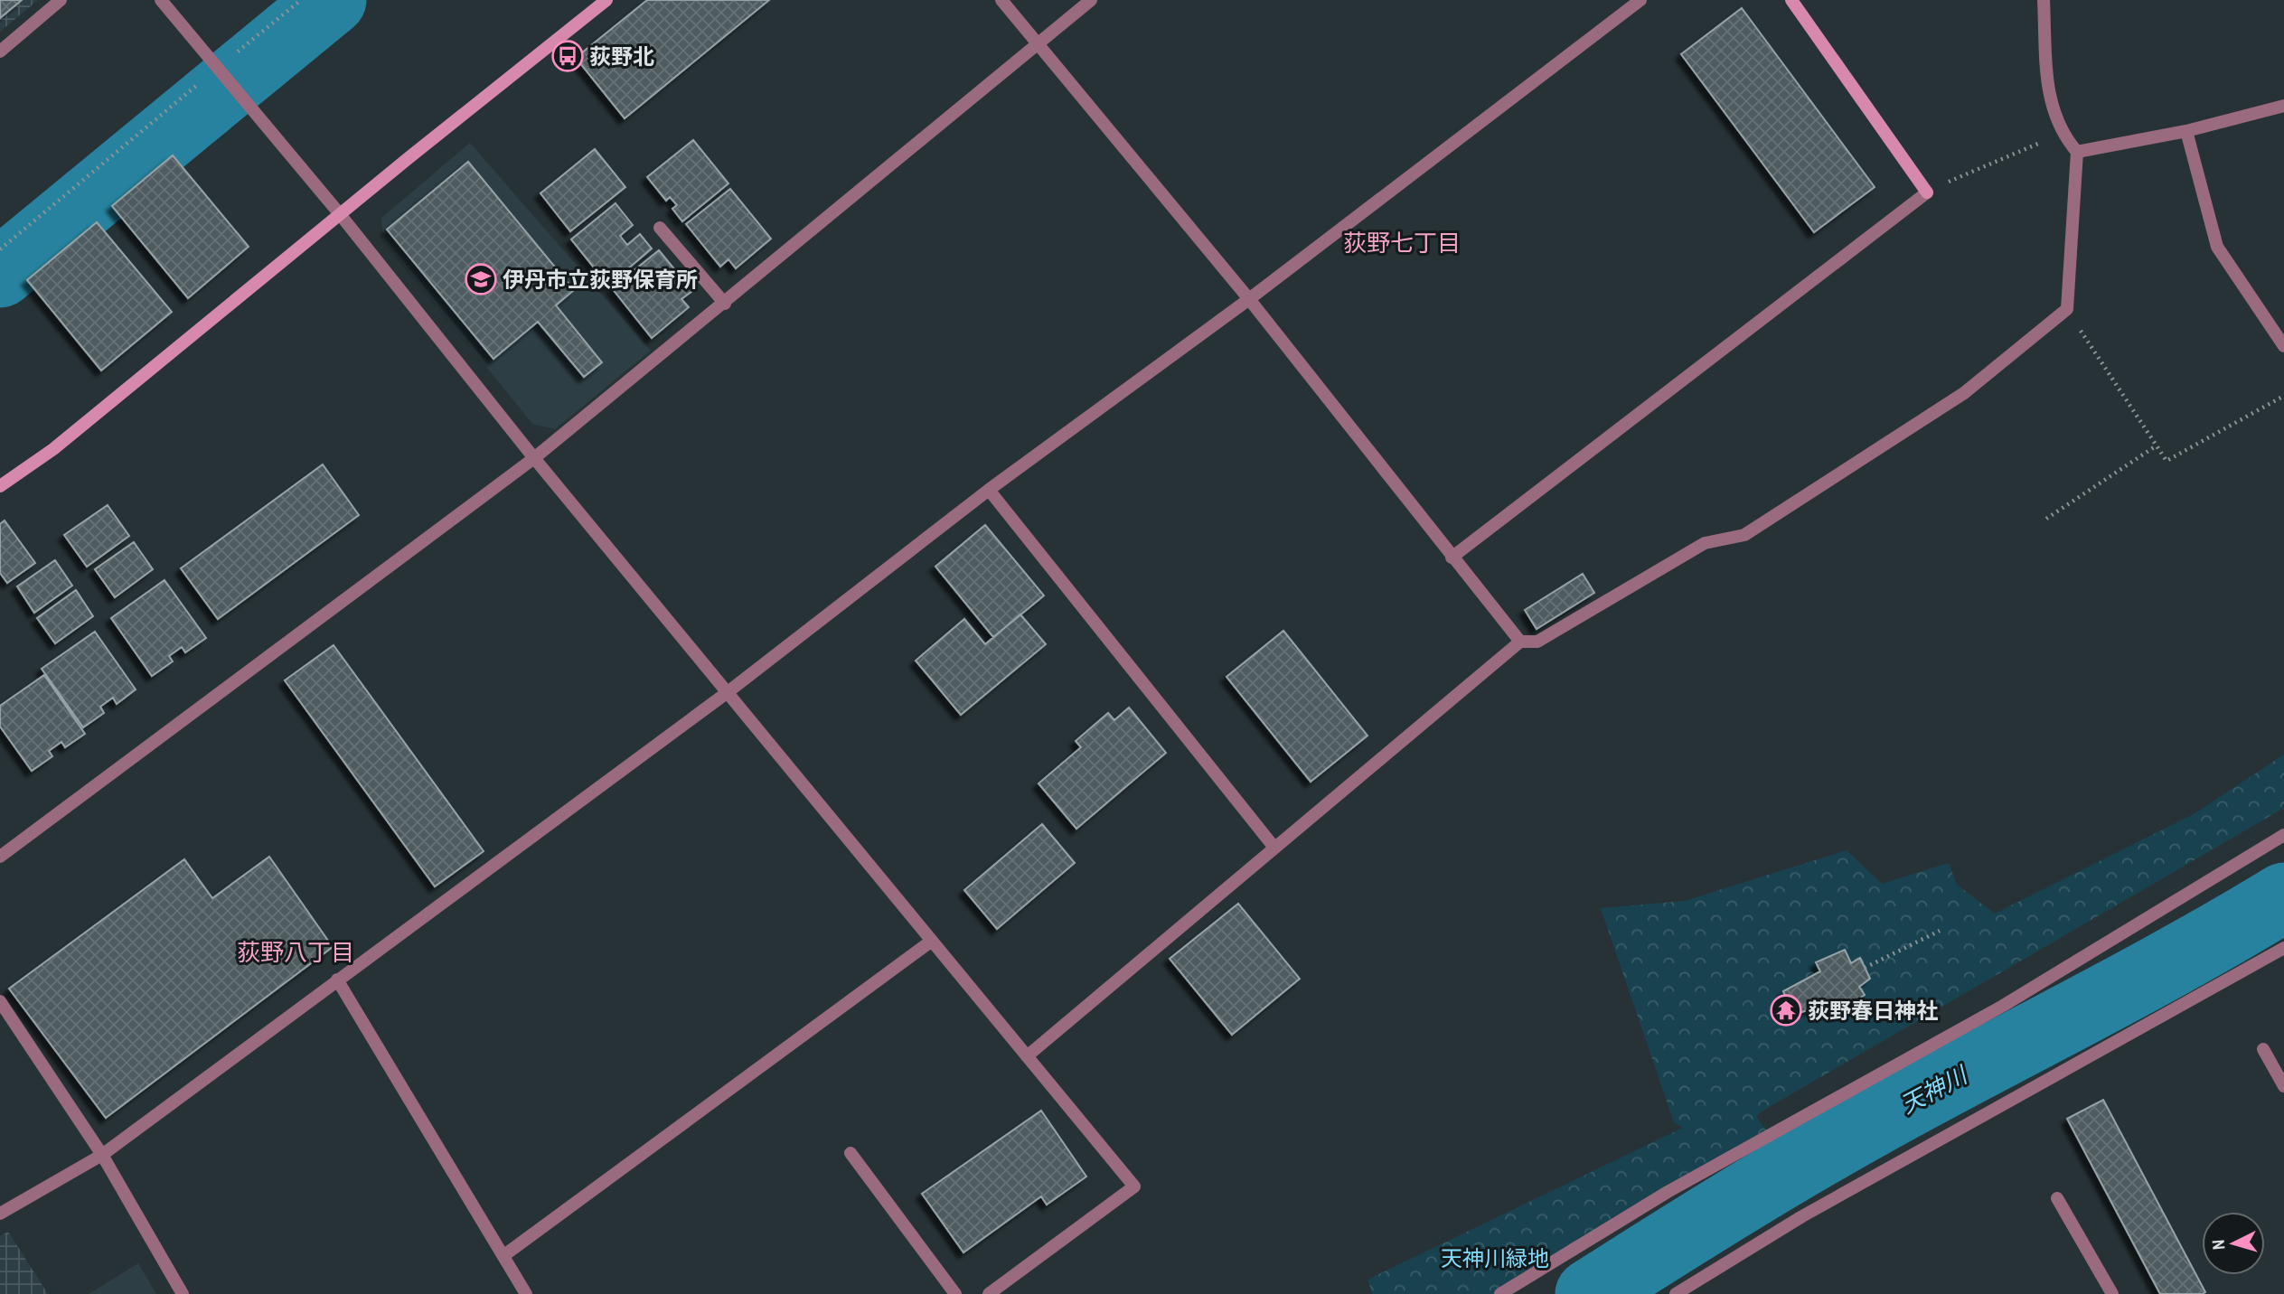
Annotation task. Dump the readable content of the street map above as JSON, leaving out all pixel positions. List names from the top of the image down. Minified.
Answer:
{"districts":["荻野七丁目","荻野八丁目"],"water":["天神川"],"parks":["天神川緑地"],"places":{"bus stop":["荻野北"],"school or university":["伊丹市立荻野保育所"],"temple":["荻野春日神社"]},"north":"left"}
